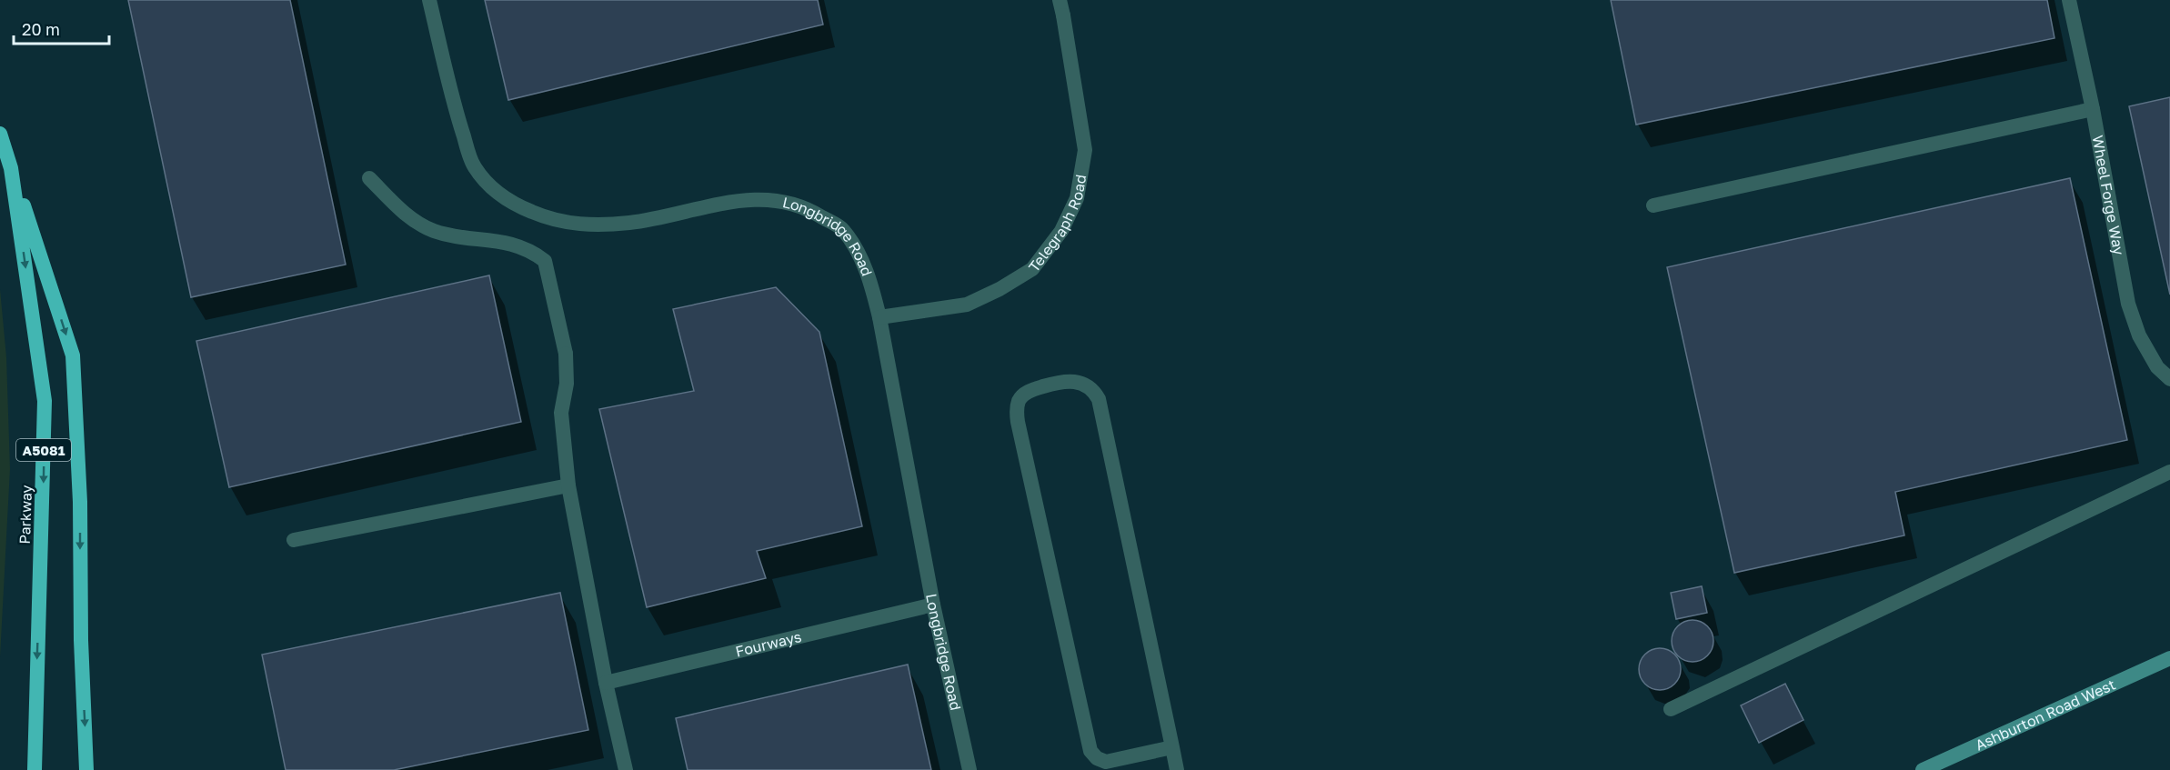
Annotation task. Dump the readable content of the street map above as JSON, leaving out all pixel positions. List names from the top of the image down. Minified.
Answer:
{"streets":{"highway":["A5081","Parkway"],"main road":["Ashburton Road West"],"street":["Wheel Forge Way","Telegraph Road","Longbridge Road","Fourways"]},"crossings":[["Telegraph Road","Longbridge Road"],["Longbridge Road","Fourways"],["A5081","Parkway"]],"scale_bar":"20 m"}
